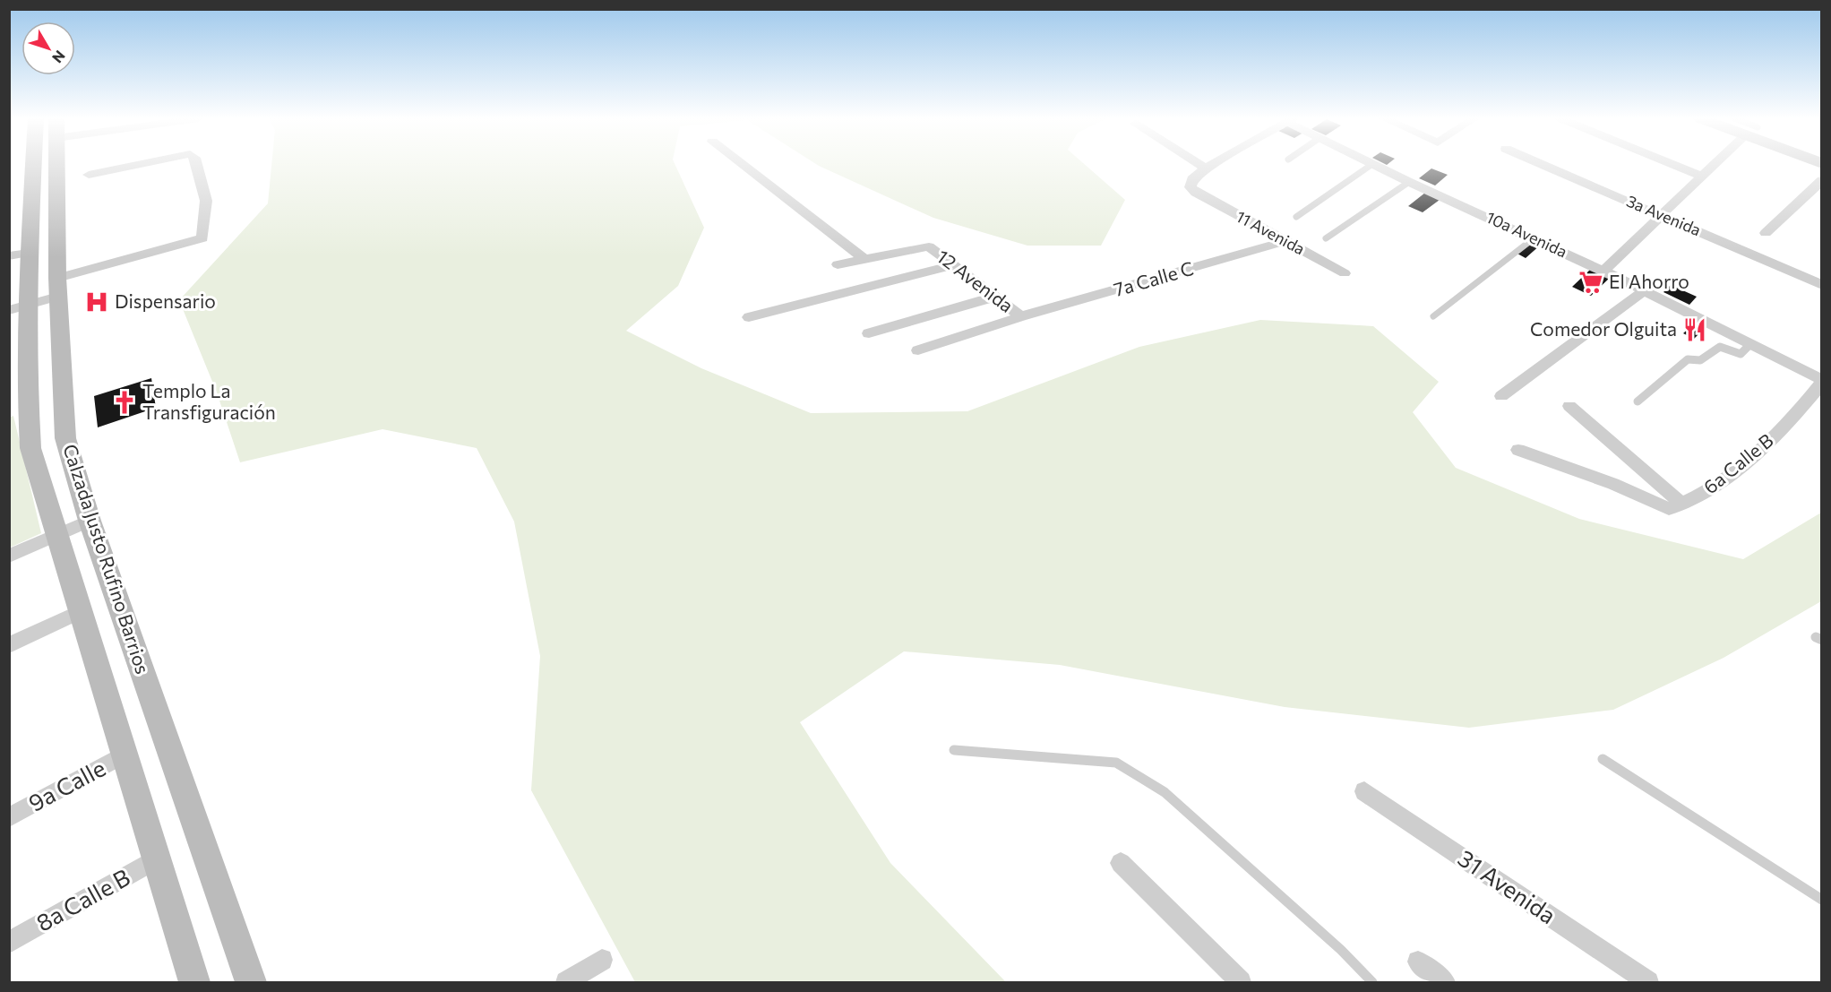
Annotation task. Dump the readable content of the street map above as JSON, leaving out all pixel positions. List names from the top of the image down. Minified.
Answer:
{"streets":{"street":["3a Avenida","11 Avenida","10a Avenida","7a Calle C","12 Avenida","6a Calle B","Calzada Justo Rufino Barrios","9a Calle","31 Avenida","8a Calle B"]},"crossings":[["11 Avenida","7a Calle C"],["10a Avenida","6a Calle B"],["7a Calle C","12 Avenida"],["Calzada Justo Rufino Barrios","9a Calle"],["Calzada Justo Rufino Barrios","8a Calle B"]],"places":{"supermarket":["El Ahorro"],"hospital":["Dispensario"],"restaurant":["Comedor Olguita"],"church":["Templo La Transfiguración"]},"north":"bottom right"}
